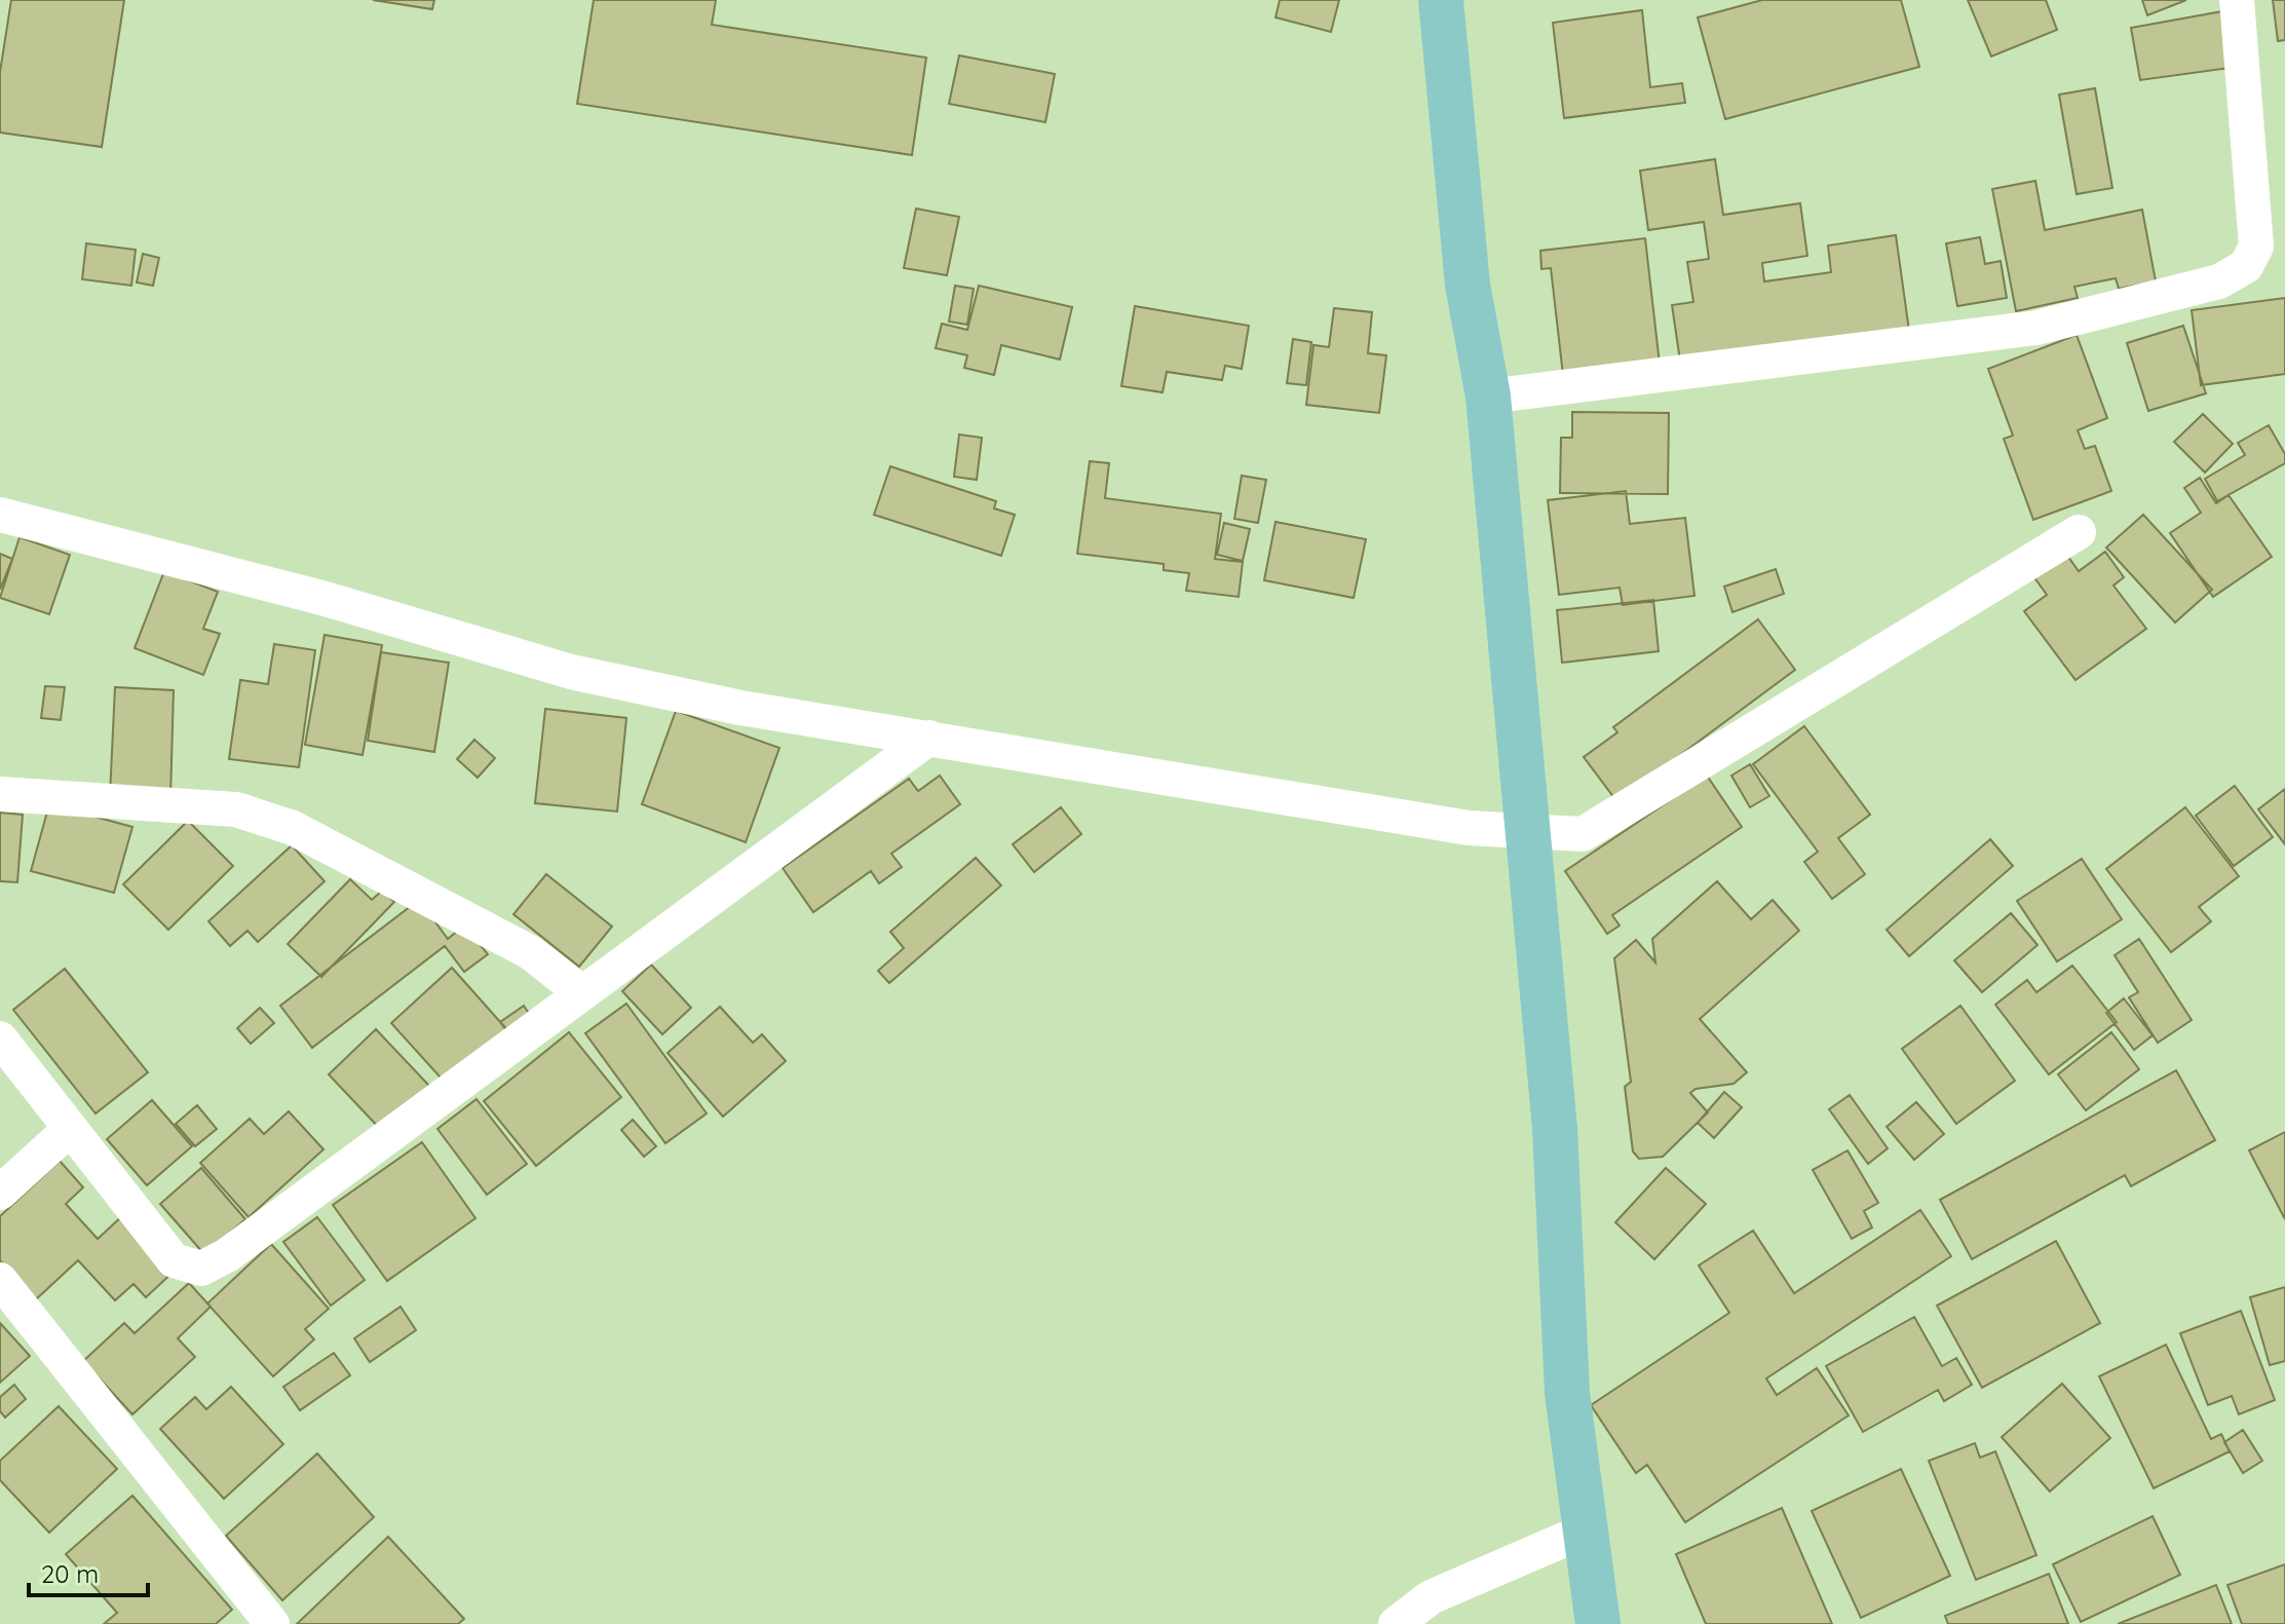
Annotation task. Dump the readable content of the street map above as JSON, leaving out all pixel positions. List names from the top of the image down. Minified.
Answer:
{"scale_bar":"20 m"}
